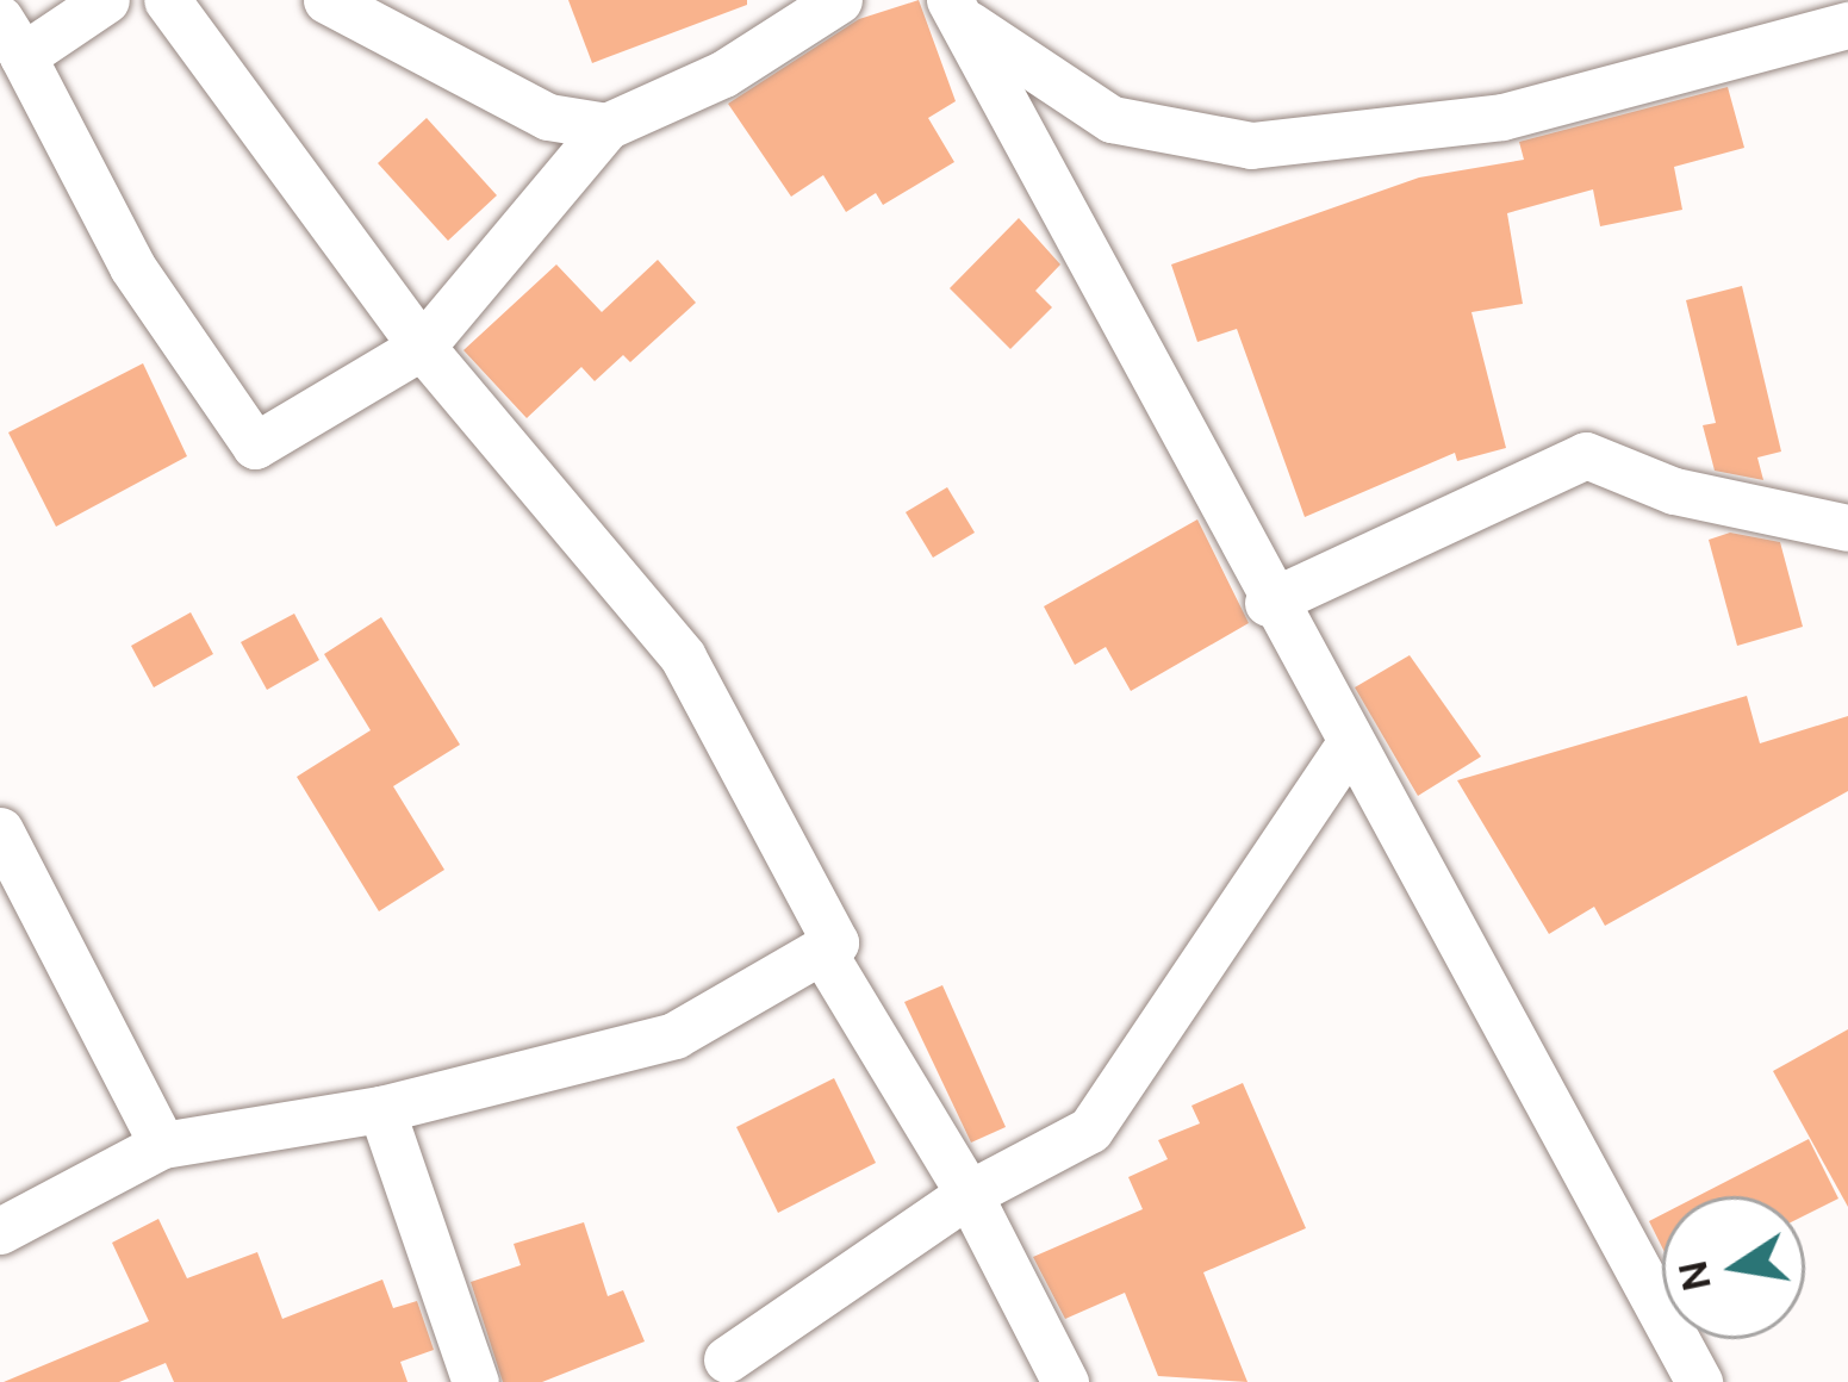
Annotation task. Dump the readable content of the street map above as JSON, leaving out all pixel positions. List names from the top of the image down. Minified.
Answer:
{"north":"left"}
